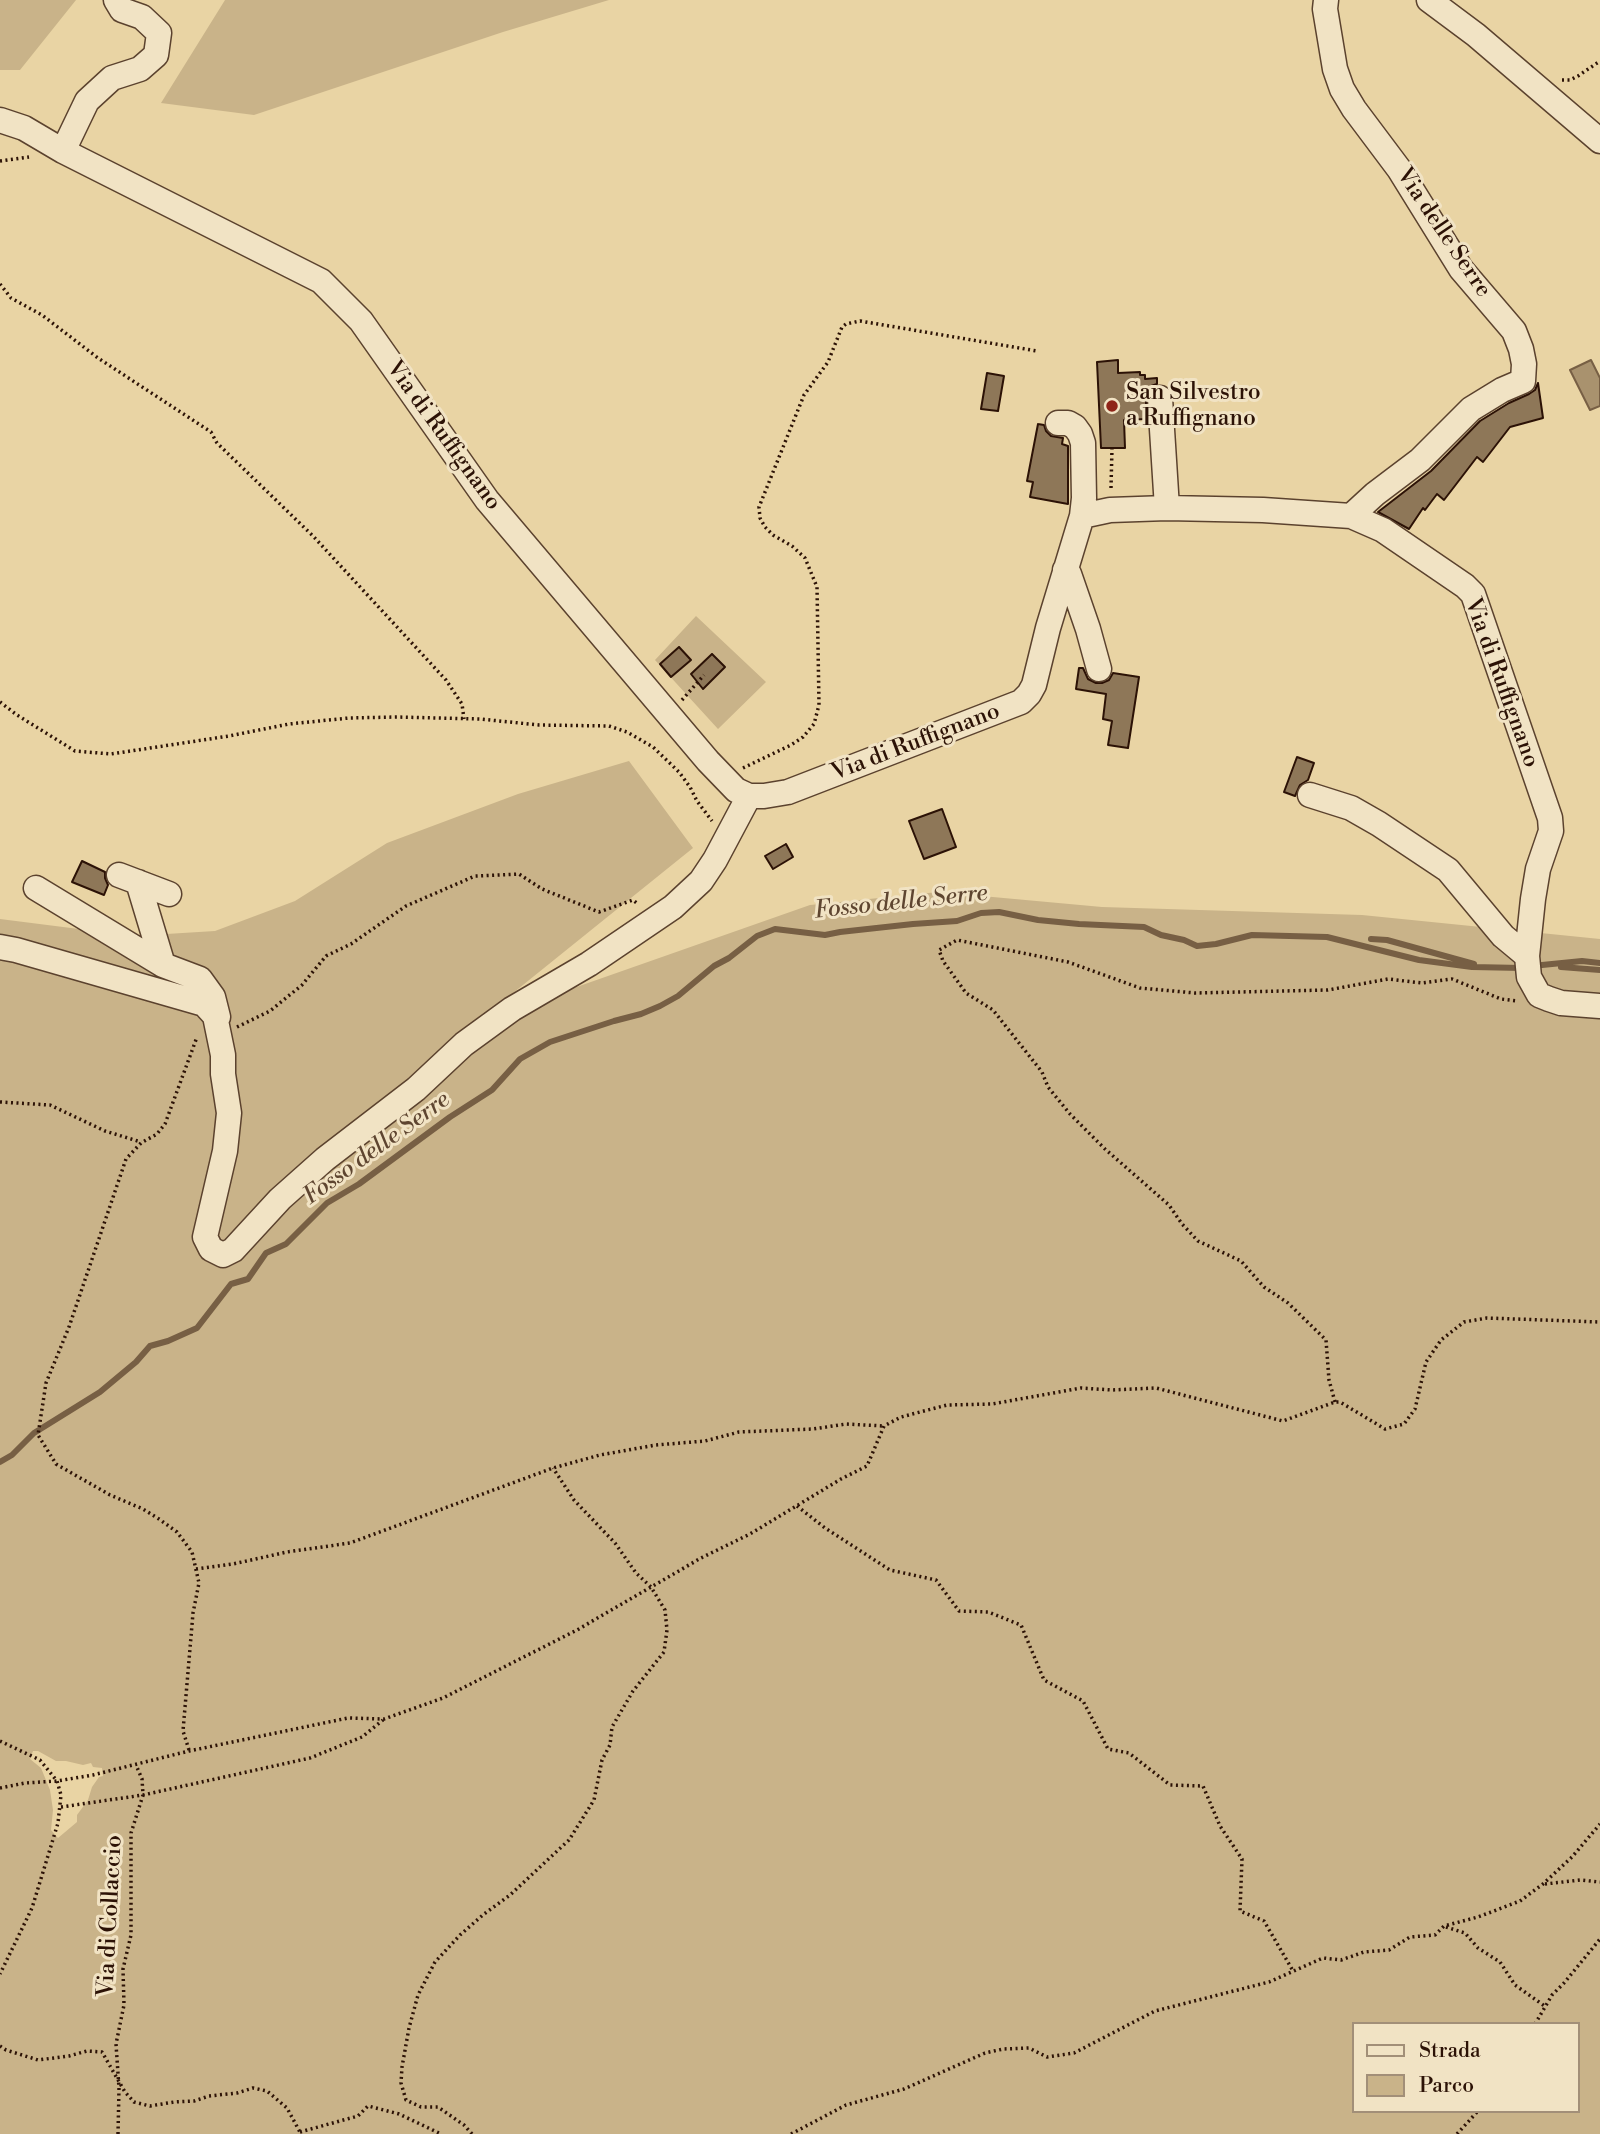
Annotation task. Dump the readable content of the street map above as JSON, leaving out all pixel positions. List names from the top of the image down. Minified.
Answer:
{"streets":{"street":["Via delle Serre","Via di Ruffignano"],"path":["Via di Collaccio"]},"crossings":[["Via delle Serre","Via di Ruffignano"]],"water":["Fosso delle Serre"],"places":["San Silvestro a Ruffignano"],"legend":["Strada","Parco"]}
